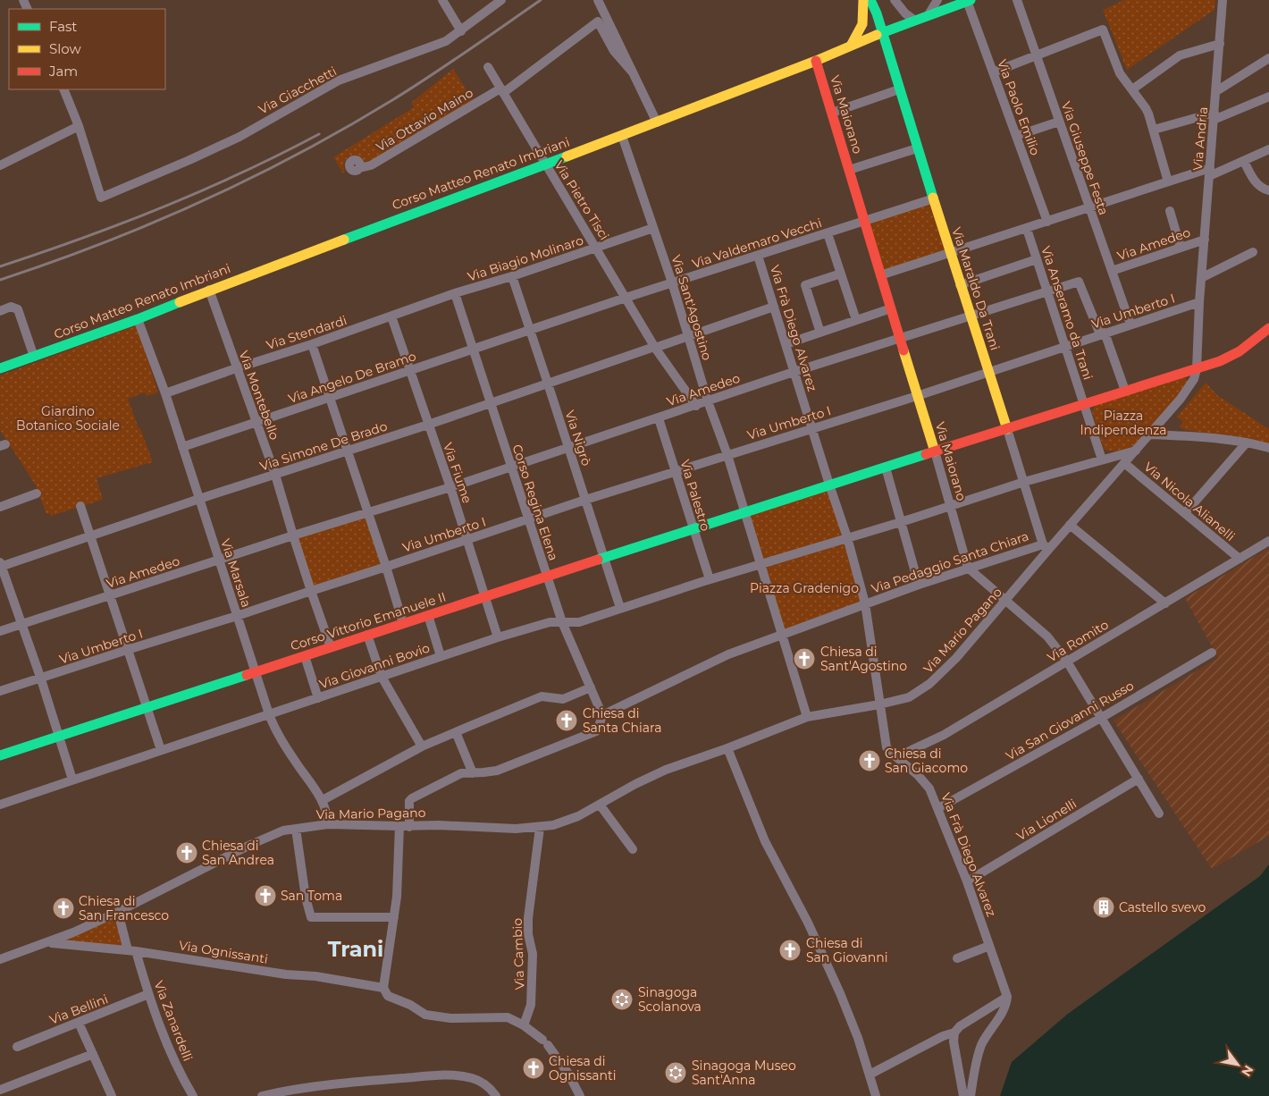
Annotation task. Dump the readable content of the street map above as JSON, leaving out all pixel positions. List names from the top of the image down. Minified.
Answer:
{"streets":{"street":["Via Giacchetti","Via Paolo Emilio","Via Maiorano","Via Ottavio Maino","Via Andria","Via Giuseppe Festa","Corso Matteo Renato Imbriani","Via Pietro Tisci","Via Valdemaro Vecchi","Via Amedeo","Via Biagio Molinaro","Via Maraldo Da Trani","Via Sant'Agostino","Via Umberto I","Via Anseramo da Trani","Via Frà Diego Alvarez","Via Stendardi","Via Angelo De Bramo","Via Montebello","Via Nigrò","Via Simone De Brado","Via Fiume","Via Palestro","Via Nicola Alianelli","Corso Regina Elena","Via Pedaggio Santa Chiara","Via Marsala","Corso Vittorio Emanuele II","Via Mario Pagano","Via Romito","Via Giovanni Bovio","Via San Giovanni Russo","Via Lionelli","Via Ognissanti","Via Cambio","Via Bellini","Via Zanardelli"]},"crossings":[["Via Paolo Emilio","Corso Matteo Renato Imbriani"],["Via Maiorano","Corso Matteo Renato Imbriani"],["Via Maiorano","Via Valdemaro Vecchi"],["Via Maiorano","Via Amedeo"],["Via Maiorano","Via Umberto I"],["Via Maiorano","Via Pedaggio Santa Chiara"],["Via Ottavio Maino","Via Pietro Tisci"],["Via Andria","Via Amedeo"],["Via Andria","Via Umberto I"],["Via Giuseppe Festa","Via Amedeo"],["Via Giuseppe Festa","Via Umberto I"],["Corso Matteo Renato Imbriani","Via Pietro Tisci"],["Corso Matteo Renato Imbriani","Via Maraldo Da Trani"],["Corso Matteo Renato Imbriani","Via Sant'Agostino"],["Corso Matteo Renato Imbriani","Via Montebello"],["Corso Matteo Renato Imbriani","Via Marsala"],["Via Pietro Tisci","Via Valdemaro Vecchi"],["Via Pietro Tisci","Via Amedeo"],["Via Pietro Tisci","Via Biagio Molinaro"],["Via Pietro Tisci","Via Simone De Brado"],["Via Valdemaro Vecchi","Via Maraldo Da Trani"],["Via Valdemaro Vecchi","Via Sant'Agostino"],["Via Valdemaro Vecchi","Via Frà Diego Alvarez"],["Via Valdemaro Vecchi","Via Angelo De Bramo"],["Via Valdemaro Vecchi","Via Nigrò"],["Via Amedeo","Via Maraldo Da Trani"],["Via Amedeo","Via Sant'Agostino"],["Via Amedeo","Via Umberto I"],["Via Amedeo","Via Anseramo da Trani"],["Via Amedeo","Via Frà Diego Alvarez"],["Via Amedeo","Via Montebello"],["Via Amedeo","Via Nigrò"],["Via Amedeo","Via Fiume"],["Via Amedeo","Via Palestro"],["Via Amedeo","Corso Regina Elena"],["Via Amedeo","Via Marsala"],["Via Biagio Molinaro","Via Sant'Agostino"],["Via Biagio Molinaro","Via Stendardi"],["Via Biagio Molinaro","Via Nigrò"],["Via Biagio Molinaro","Corso Regina Elena"],["Via Maraldo Da Trani","Via Umberto I"],["Via Maraldo Da Trani","Via Pedaggio Santa Chiara"],["Via Maraldo Da Trani","Via Mario Pagano"],["Via Sant'Agostino","Via Umberto I"],["Via Sant'Agostino","Via Simone De Brado"],["Via Sant'Agostino","Corso Vittorio Emanuele II"],["Via Umberto I","Via Anseramo da Trani"],["Via Umberto I","Via Frà Diego Alvarez"],["Via Umberto I","Via Montebello"],["Via Umberto I","Via Nigrò"],["Via Umberto I","Via Fiume"],["Via Umberto I","Via Palestro"],["Via Umberto I","Corso Regina Elena"],["Via Umberto I","Via Marsala"],["Via Frà Diego Alvarez","Via Simone De Brado"],["Via Frà Diego Alvarez","Via Pedaggio Santa Chiara"],["Via Frà Diego Alvarez","Via Mario Pagano"],["Via Frà Diego Alvarez","Via Romito"],["Via Frà Diego Alvarez","Via San Giovanni Russo"],["Via Frà Diego Alvarez","Via Lionelli"],["Via Stendardi","Via Montebello"],["Via Stendardi","Via Fiume"],["Via Stendardi","Corso Regina Elena"],["Via Stendardi","Via Marsala"],["Via Angelo De Bramo","Via Montebello"],["Via Angelo De Bramo","Via Nigrò"],["Via Angelo De Bramo","Via Fiume"],["Via Angelo De Bramo","Corso Regina Elena"],["Via Angelo De Bramo","Via Marsala"],["Via Montebello","Via Simone De Brado"],["Via Nigrò","Via Simone De Brado"],["Via Nigrò","Corso Vittorio Emanuele II"],["Via Nigrò","Via Giovanni Bovio"],["Via Simone De Brado","Via Fiume"],["Via Simone De Brado","Corso Regina Elena"],["Via Simone De Brado","Via Marsala"],["Via Fiume","Corso Vittorio Emanuele II"],["Via Fiume","Via Giovanni Bovio"],["Via Palestro","Corso Vittorio Emanuele II"],["Via Palestro","Via Giovanni Bovio"],["Via Nicola Alianelli","Via Mario Pagano"],["Via Nicola Alianelli","Via Romito"],["Corso Regina Elena","Corso Vittorio Emanuele II"],["Corso Regina Elena","Via Giovanni Bovio"],["Via Pedaggio Santa Chiara","Via Mario Pagano"],["Via Marsala","Corso Vittorio Emanuele II"],["Via Marsala","Via Mario Pagano"],["Via Marsala","Via Giovanni Bovio"],["Via Mario Pagano","Via Ognissanti"],["Via Mario Pagano","Via Cambio"],["Via Mario Pagano","Via Zanardelli"],["Via Ognissanti","Via Zanardelli"],["Via Bellini","Via Zanardelli"]],"districts":["Trani"],"parks":["Giardino Botanico Sociale","Piazza Indipendenza","Piazza Gradenigo"],"places":{"church":["Chiesa di Sant'Agostino","Chiesa di Santa Chiara","Chiesa di San Giacomo","Chiesa di San Andrea","San Toma","Chiesa di San Francesco","Chiesa di San Giovanni","Chiesa di Ognissanti"],"building":["Castello svevo"],"synagogue":["Sinagoga Scolanova","Sinagoga Museo Sant'Anna"]},"legend":["Fast","Slow","Jam"],"north":"bottom right"}
